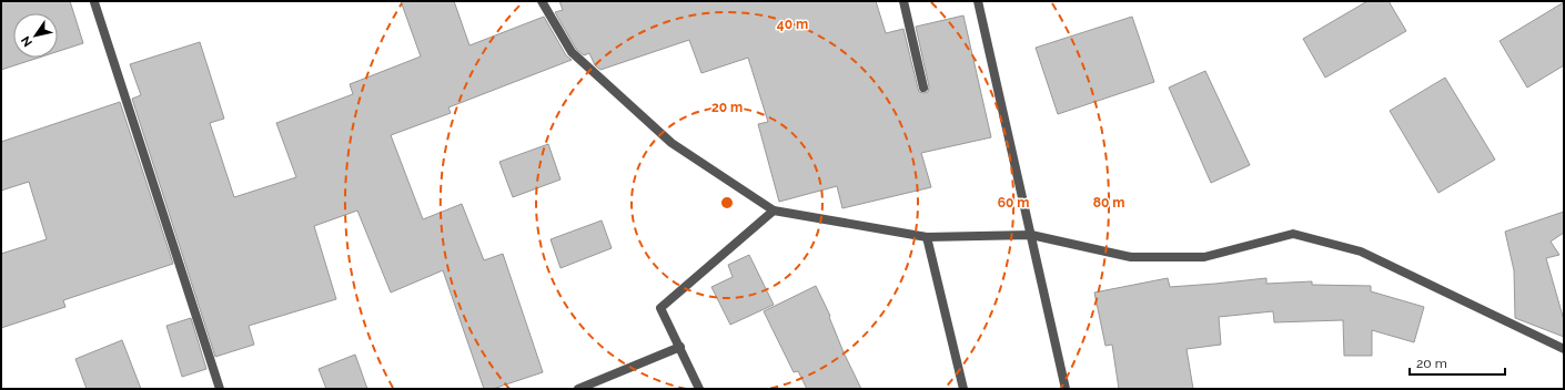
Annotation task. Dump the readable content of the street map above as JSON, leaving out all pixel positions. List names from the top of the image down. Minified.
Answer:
{"scale_bar":"20 m","north":"bottom left","rings":["40 m","20 m","60 m","80 m"]}
